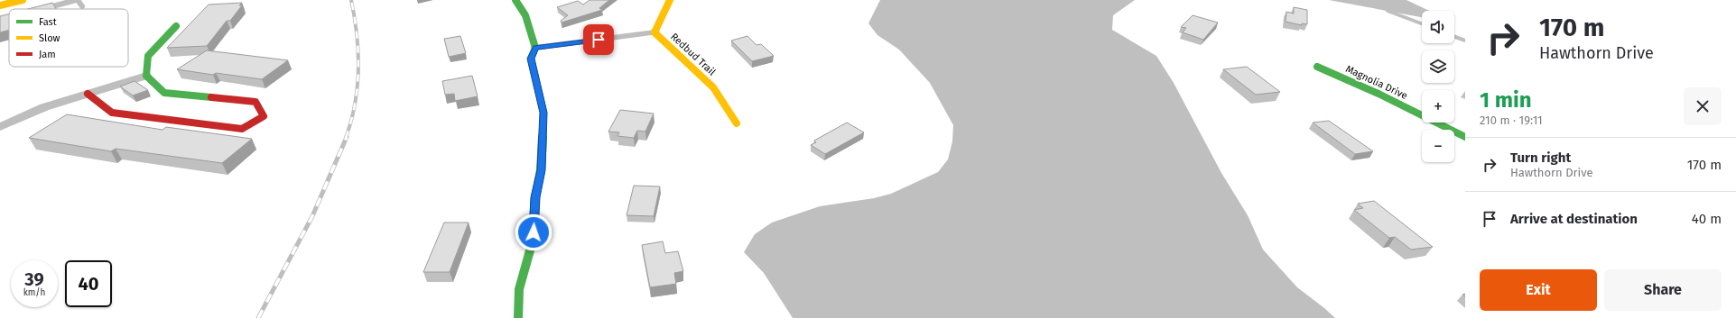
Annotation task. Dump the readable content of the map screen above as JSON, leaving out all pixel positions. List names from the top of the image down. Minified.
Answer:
{"streets":{"street":["Redbud Trail","Magnolia Drive"]},"legend":["Fast","Slow","Jam"],"page":{"turn":["170 m","Hawthorn Drive"],"map_buttons":["+","−"],"heading":["1 min","210 m · 19:11"],"list":[{"name":"Turn right","note":"Hawthorn Drive","value":"170 m"},{"name":"Arrive at destination","value":"40 m"}],"speed":"39 km/h","limit":"40","buttons":["Exit","Share"]}}
